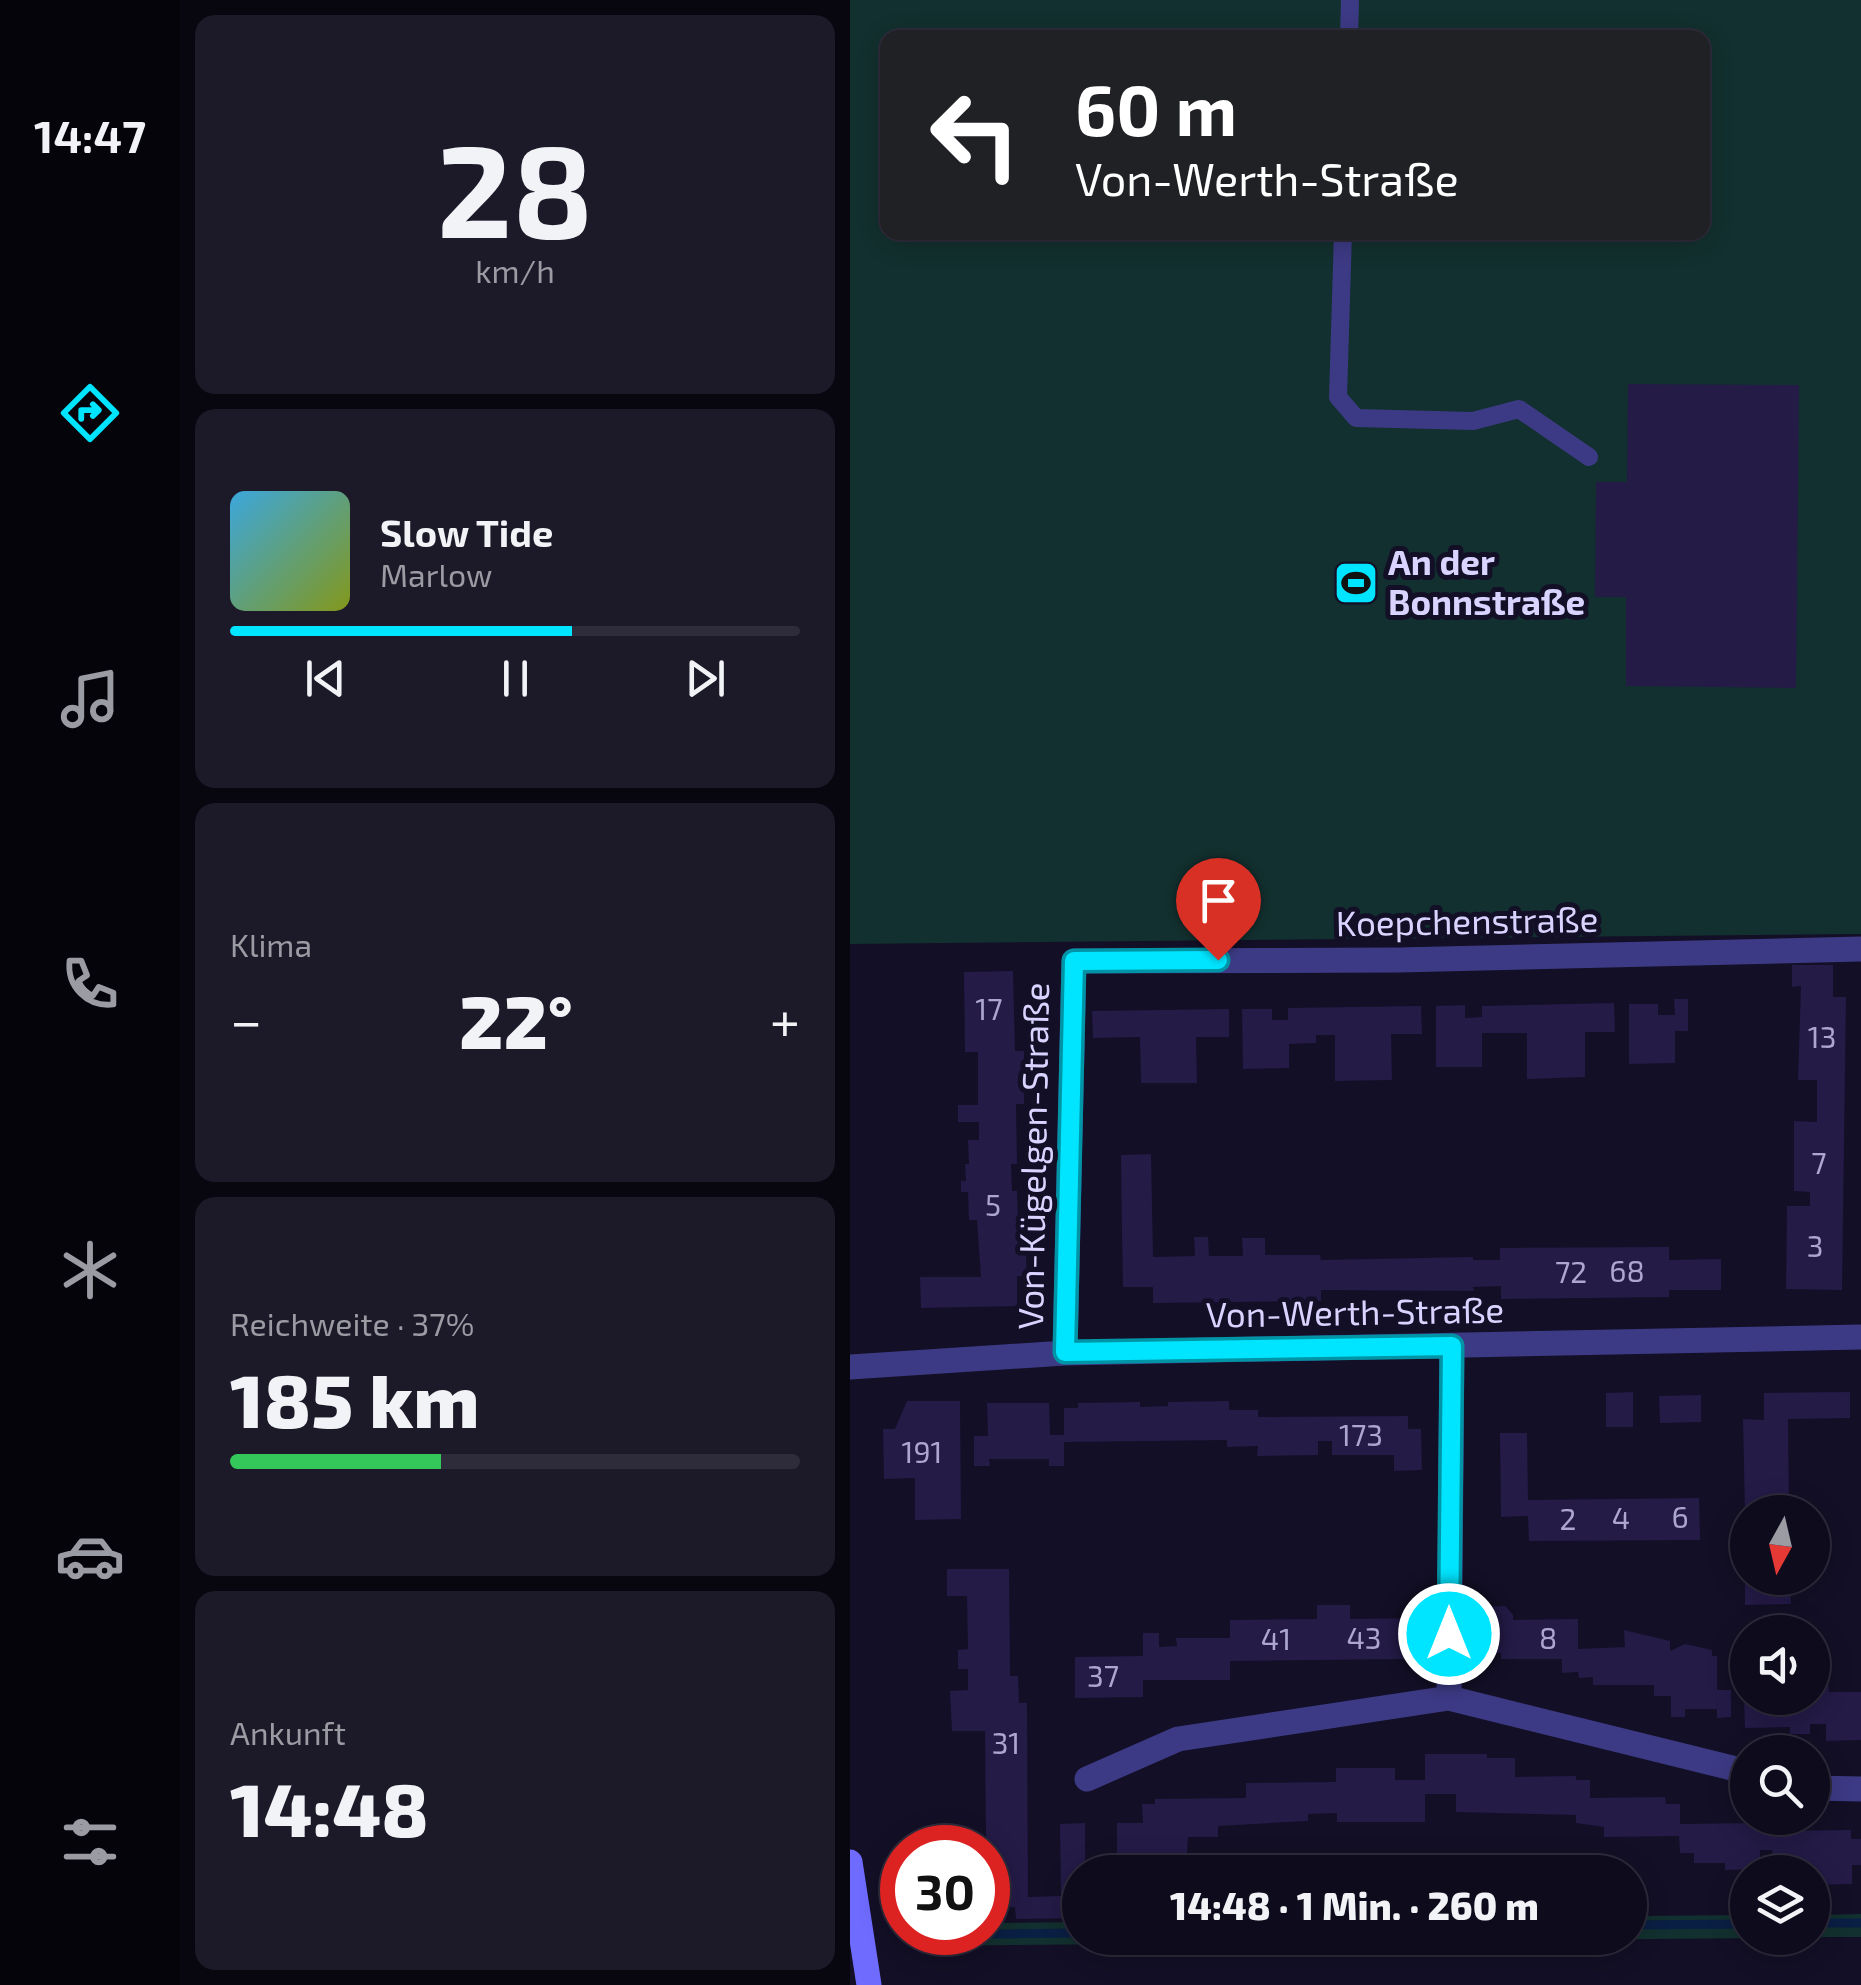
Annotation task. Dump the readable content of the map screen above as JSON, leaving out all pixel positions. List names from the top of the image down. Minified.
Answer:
{"streets":{"street":["Koepchenstraße","Von-Kügelgen-Straße","Von-Werth-Straße"]},"crossings":[["Koepchenstraße","Von-Kügelgen-Straße"],["Von-Kügelgen-Straße","Von-Werth-Straße"]],"places":{"sports":["An der Bonnstraße"]},"house_numbers":["17","13","7","5","3","68","72","173","191","6","4","2","43","8","41","37","31"],"north":"bottom","page":{"tabs":"14:47","tile":[["28","km/h"],"Klima",["Reichweite · 37%","185 km"],["Ankunft","14:48"]],"turn":["60 m","Von-Werth-Straße"],"song":["Slow Tide","Marlow"],"heat":["−","22°","+"],"limit":"30","trip":"14:48 · 1 Min. · 260 m"}}
